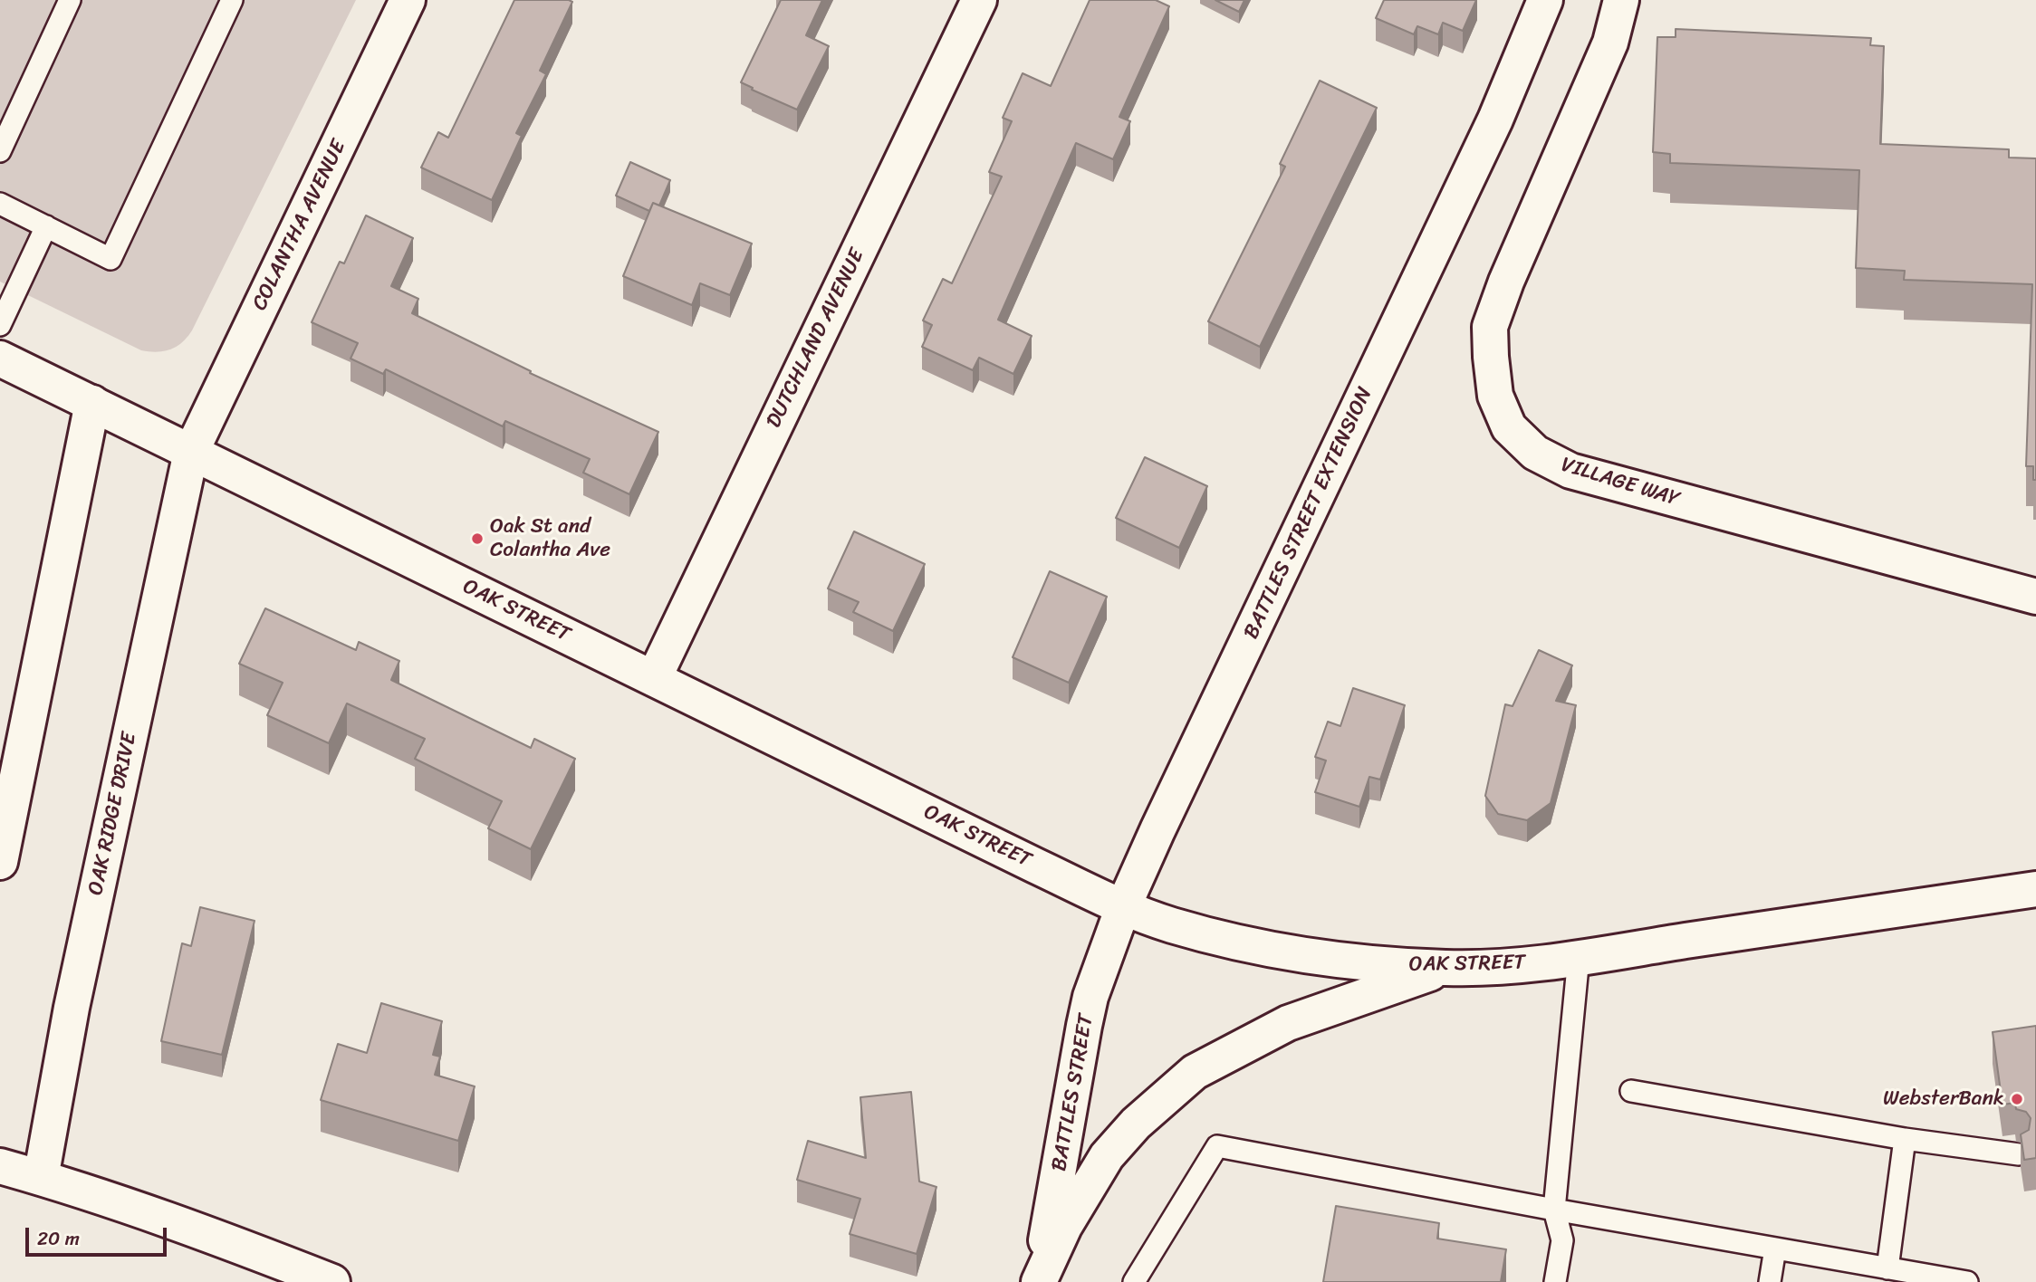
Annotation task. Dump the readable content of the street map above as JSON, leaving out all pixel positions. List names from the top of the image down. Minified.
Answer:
{"streets":{"street":["COLANTHA AVENUE","DUTCHLAND AVENUE","VILLAGE WAY","BATTLES STREET EXTENSION","OAK STREET","OAK RIDGE DRIVE","BATTLES STREET"]},"crossings":[["COLANTHA AVENUE","OAK STREET"],["COLANTHA AVENUE","OAK RIDGE DRIVE"],["DUTCHLAND AVENUE","OAK STREET"],["BATTLES STREET EXTENSION","OAK STREET"],["BATTLES STREET EXTENSION","BATTLES STREET"],["OAK STREET","OAK RIDGE DRIVE"],["OAK STREET","BATTLES STREET"]],"places":["Oak St and Colantha Ave","WebsterBank"],"scale_bar":"20 m"}
